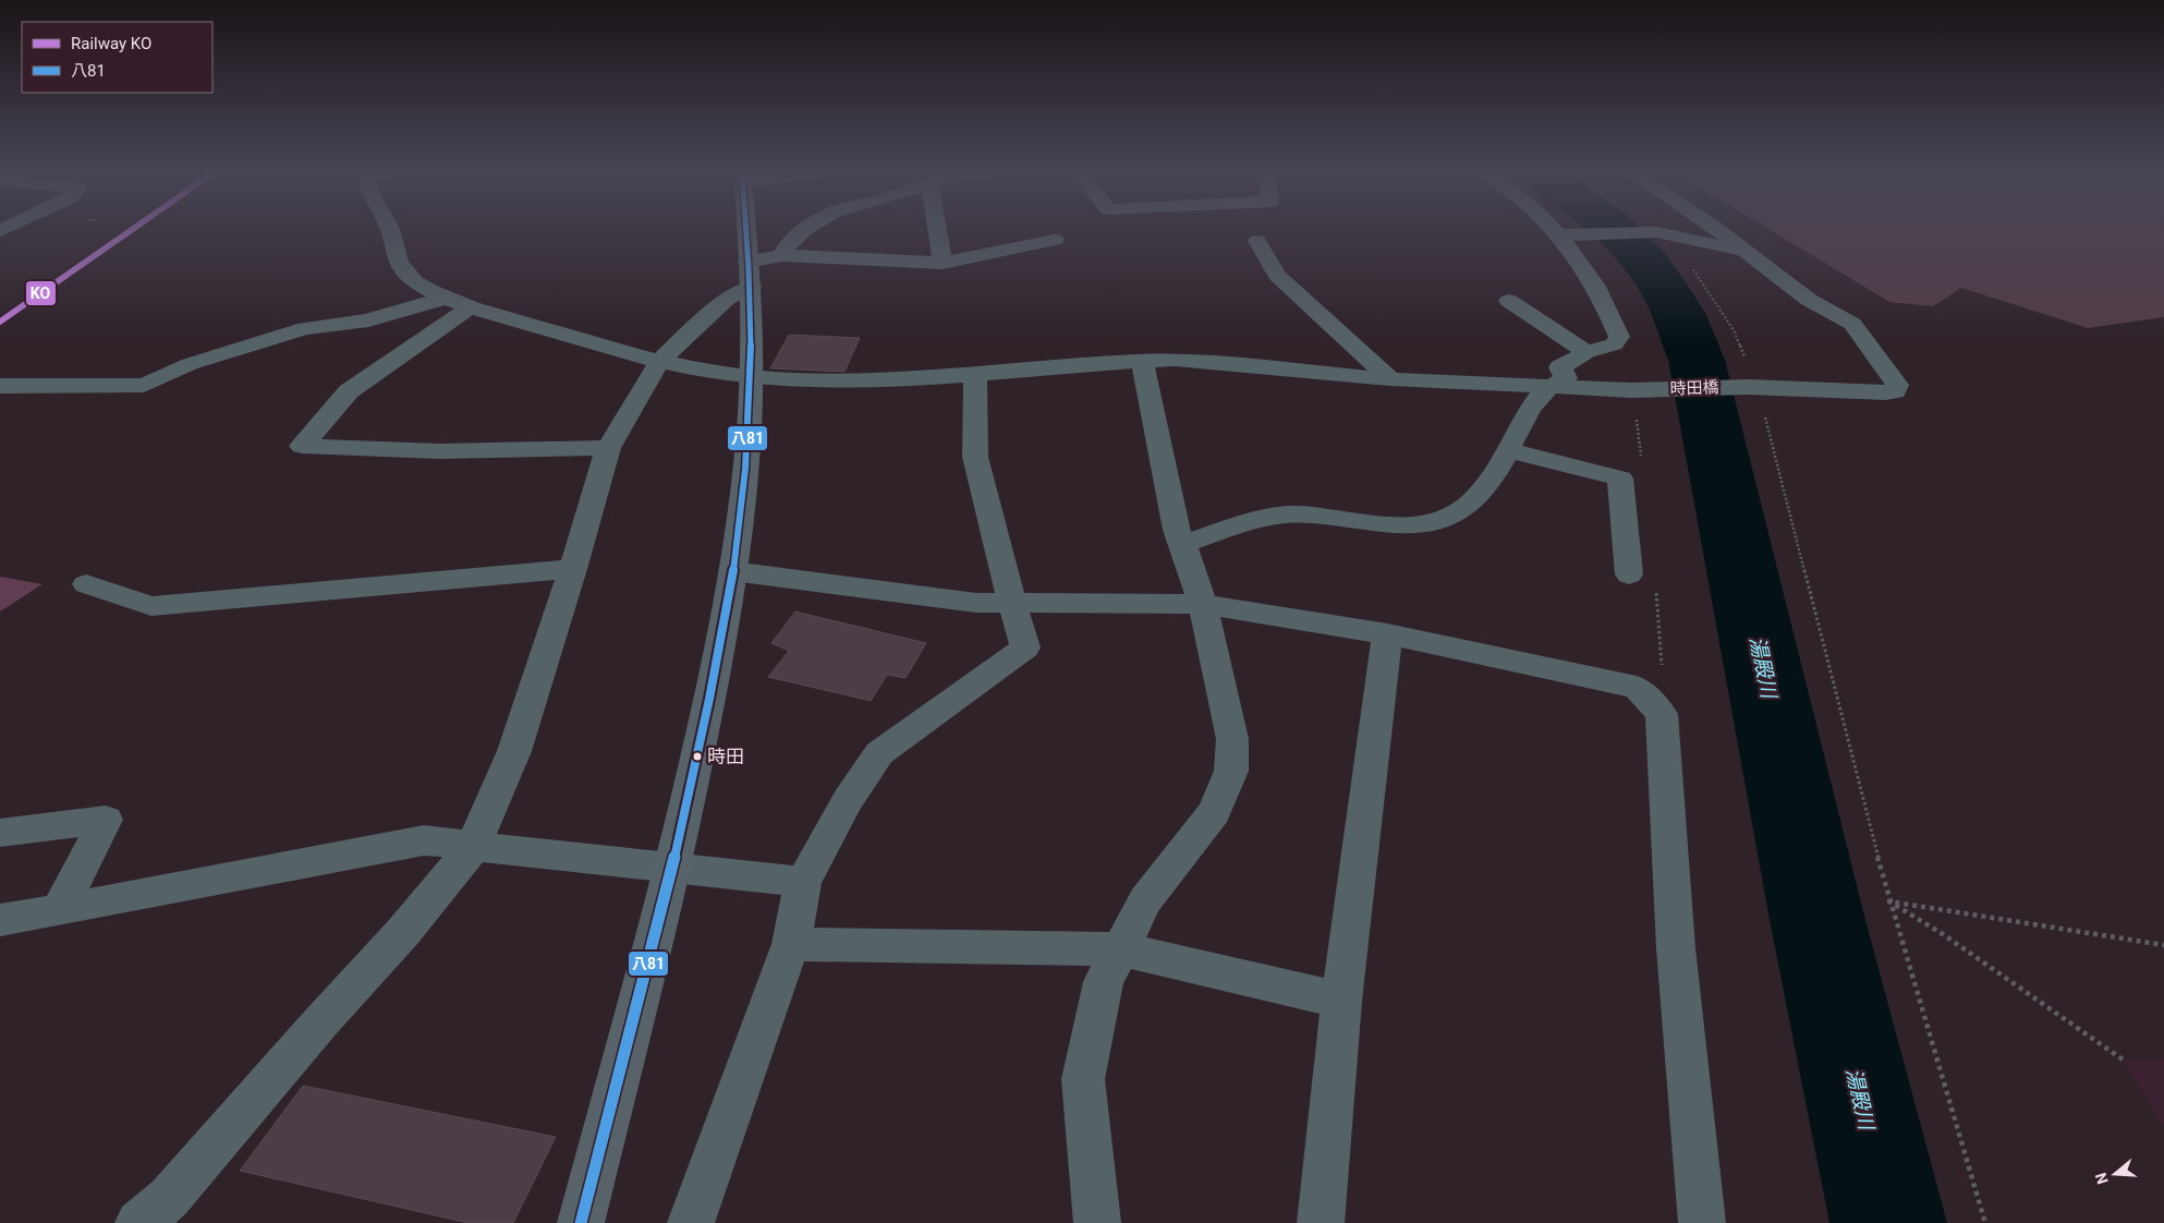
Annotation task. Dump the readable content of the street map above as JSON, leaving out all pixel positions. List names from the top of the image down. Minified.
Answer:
{"streets":{"street":["時田橋"]},"water":["湯殿川"],"places":["時田"],"lines":["rail line KO","transit line 八81"],"legend":["Railway KO","八81"],"north":"left"}
